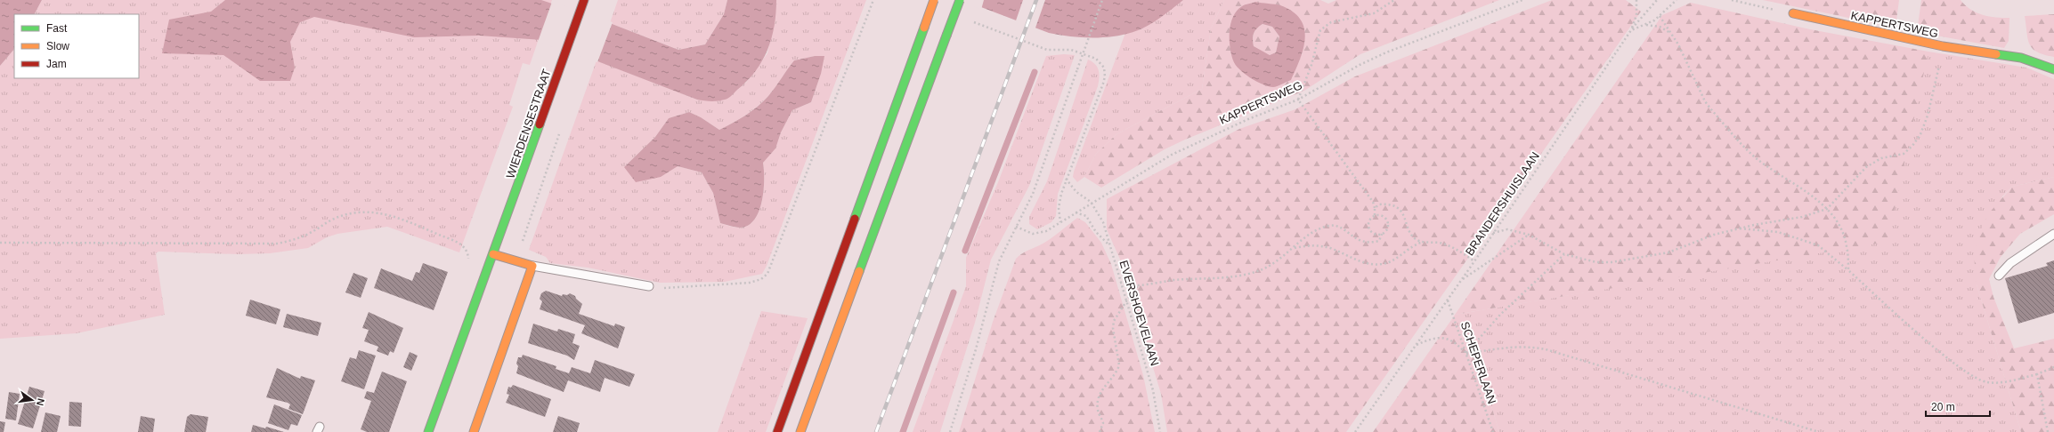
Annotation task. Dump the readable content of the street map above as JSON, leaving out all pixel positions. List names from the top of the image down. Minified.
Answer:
{"streets":{"street":["KAPPERTSWEG","WIERDENSESTRAAT"],"path":["BRANDERSHUISLAAN","EVERSHOEVELAAN","SCHEPERLAAN"]},"crossings":[["KAPPERTSWEG","EVERSHOEVELAAN"],["BRANDERSHUISLAAN","SCHEPERLAAN"]],"legend":["Fast","Slow","Jam"],"scale_bar":"20 m","north":"right"}
